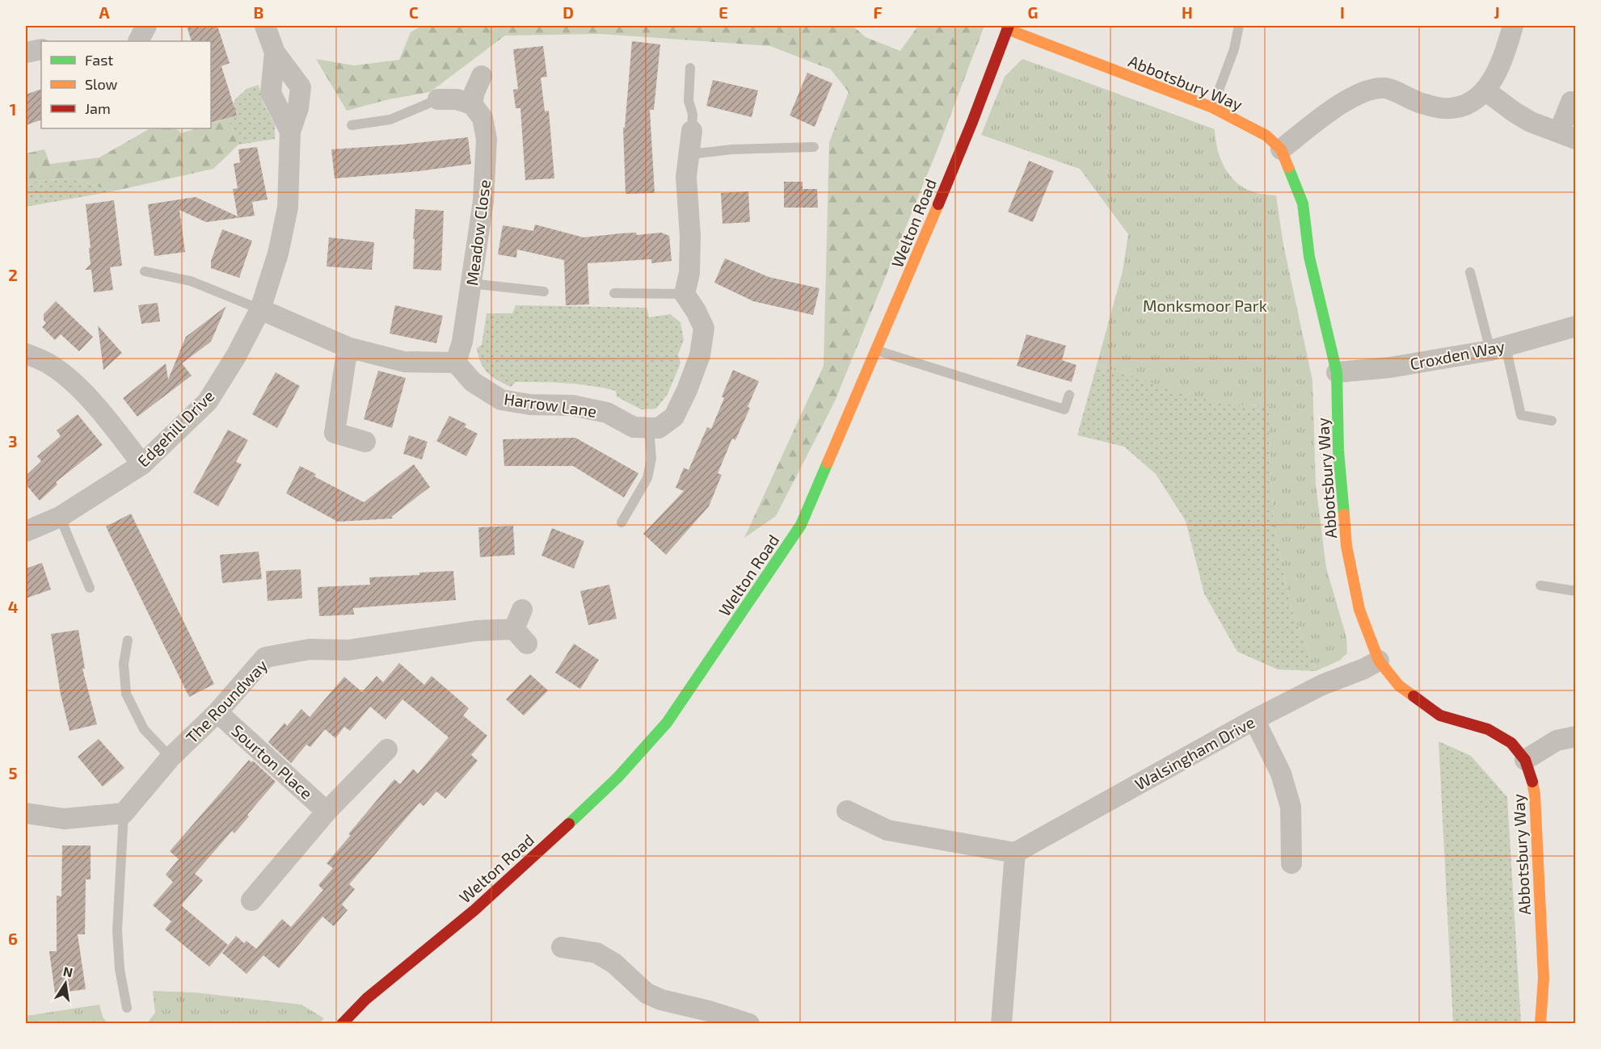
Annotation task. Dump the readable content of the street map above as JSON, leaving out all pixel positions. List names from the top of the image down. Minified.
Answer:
{"streets":{"street":["Abbotsbury Way","Welton Road","Meadow Close","Croxden Way","Harrow Lane","Edgehill Drive","The Roundway","Walsingham Drive","Sourton Place"]},"crossings":[["Abbotsbury Way","Welton Road"],["Abbotsbury Way","Croxden Way"],["Abbotsbury Way","Walsingham Drive"],["Meadow Close","Harrow Lane"],["The Roundway","Sourton Place"]],"parks":["Monksmoor Park"],"legend":["Fast","Slow","Jam"],"north":"top","grid":{"columns":["A","B","C","D","E","F","G","H","I","J"],"rows":["1","2","3","4","5","6"]}}
